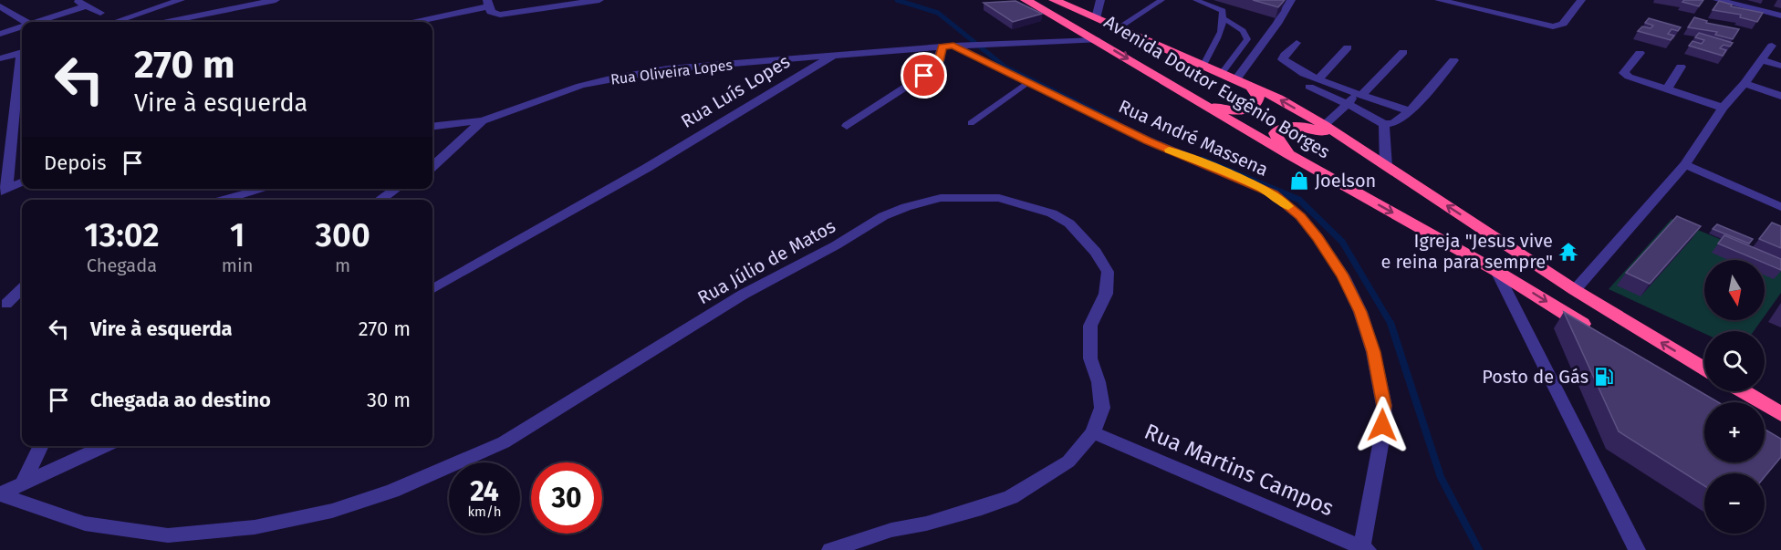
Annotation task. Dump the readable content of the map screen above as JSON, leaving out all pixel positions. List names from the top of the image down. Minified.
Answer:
{"streets":{"highway":["Avenida Doutor Eugênio Borges"],"street":["Rua Oliveira Lopes","Rua Luís Lopes","Rua André Massena","Rua Júlio de Matos","Rua Martins Campos"]},"crossings":[["Rua Oliveira Lopes","Rua Luís Lopes"],["Avenida Doutor Eugênio Borges","Rua Luís Lopes"],["Rua Luís Lopes","Rua André Massena"],["Rua André Massena","Rua Martins Campos"],["Rua Júlio de Matos","Rua Martins Campos"]],"places":{"shop":["Joelson"],"temple":["Igreja \"Jesus vive e reina para sempre\""],"fuel station":["Posto de Gás"]},"north":"bottom","page":{"turn":["270 m","Vire à esquerda"],"then":"Depois","eta":["13:02","Chegada","1","min","300","m"],"map_buttons":["+","−"],"list":[{"name":"Vire à esquerda","value":"270 m"},{"name":"Chegada ao destino","value":"30 m"}],"speed":"24 km/h","limit":"30"}}
